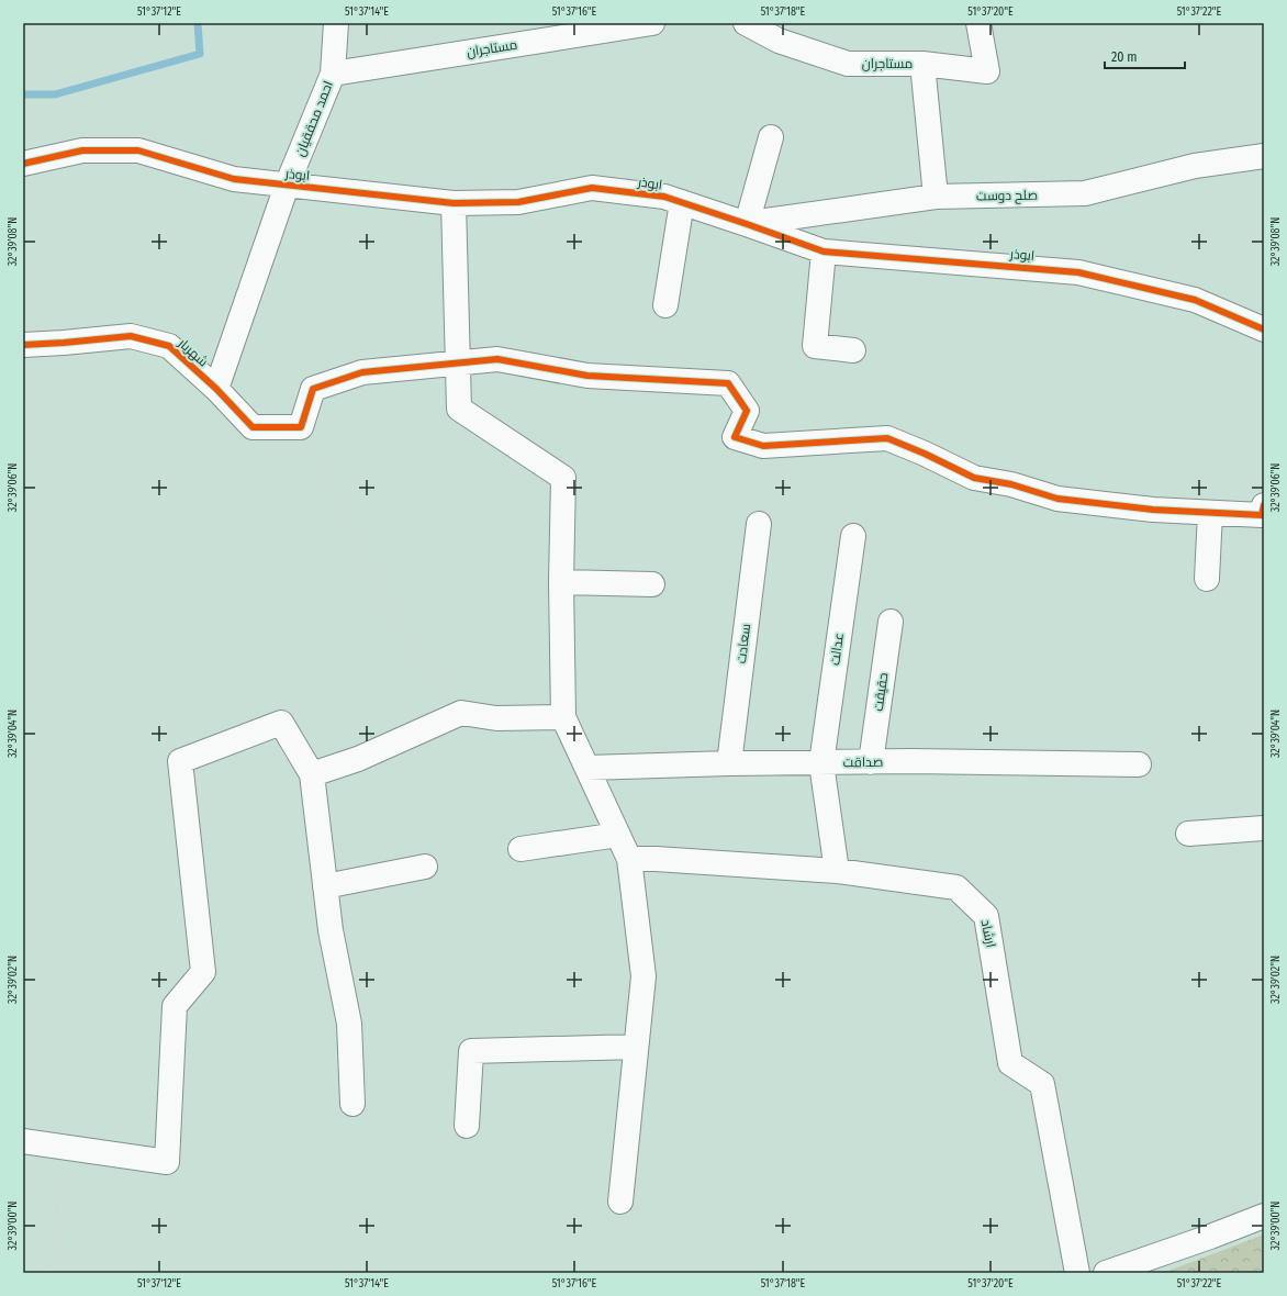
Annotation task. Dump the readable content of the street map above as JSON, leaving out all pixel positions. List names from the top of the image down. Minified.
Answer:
{"streets":{"street":["مستاجران","احمد محققیان","ابوذر","صلح دوست","شهریار","سعادت","عدالت","حقیقت","صداقت","ارشاد"]},"crossings":[["مستاجران","احمد محققیان"],["احمد محققیان","ابوذر"],["احمد محققیان","شهریار"],["ابوذر","صلح دوست"],["سعادت","صداقت"],["عدالت","صداقت"],["عدالت","ارشاد"],["حقیقت","صداقت"]],"scale_bar":"20 m","coordinates":["51°37'12\"E","51°37'14\"E","51°37'16\"E","51°37'18\"E","51°37'20\"E","51°37'22\"E","32°39'08\"N","32°39'06\"N","32°39'04\"N","32°39'02\"N","32°39'00\"N"]}
